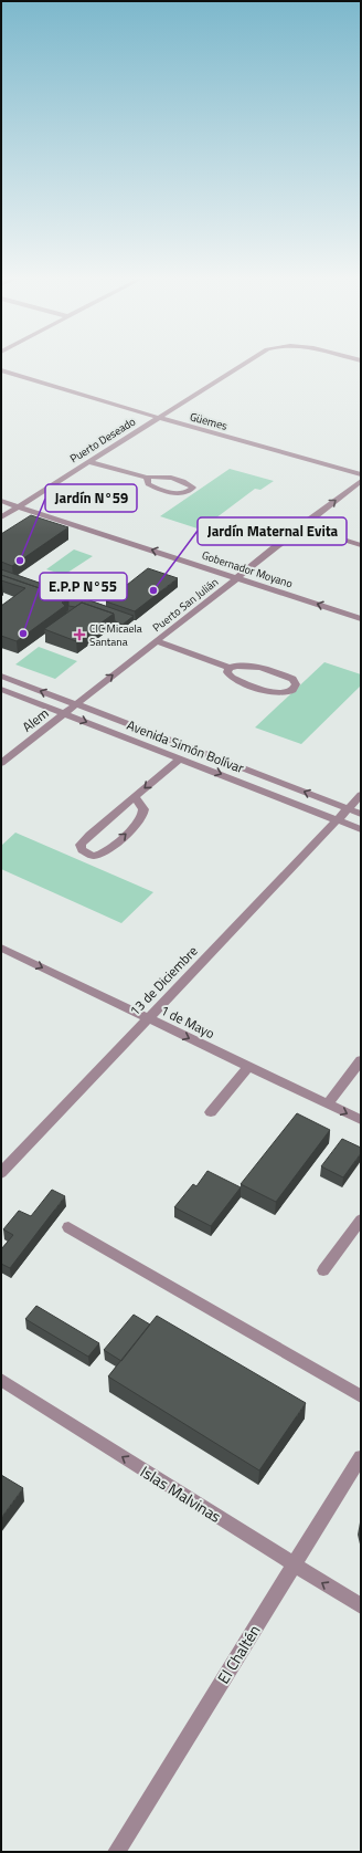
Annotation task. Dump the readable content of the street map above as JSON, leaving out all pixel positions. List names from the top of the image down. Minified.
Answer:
{"streets":{"street":["Güemes","Puerto Deseado","Gobernador Moyano","Puerto San Julián","Alem","Avenida Simón Bolívar","13 de Diciembre","1 de Mayo","Islas Malvinas","El Chaltén"]},"crossings":[["Güemes","Puerto Deseado"],["Puerto Deseado","Gobernador Moyano"],["Gobernador Moyano","Puerto San Julián"],["Puerto San Julián","Alem"],["Puerto San Julián","Avenida Simón Bolívar"],["Alem","Avenida Simón Bolívar"],["Avenida Simón Bolívar","13 de Diciembre"],["13 de Diciembre","1 de Mayo"],["Islas Malvinas","El Chaltén"]],"one_way":["Puerto San Julián","1 de Mayo","Islas Malvinas"],"places":{"other":["Jardín N°59","Jardín Maternal Evita","E.P.P N°55"],"health":["CIC Micaela Santana"]}}
